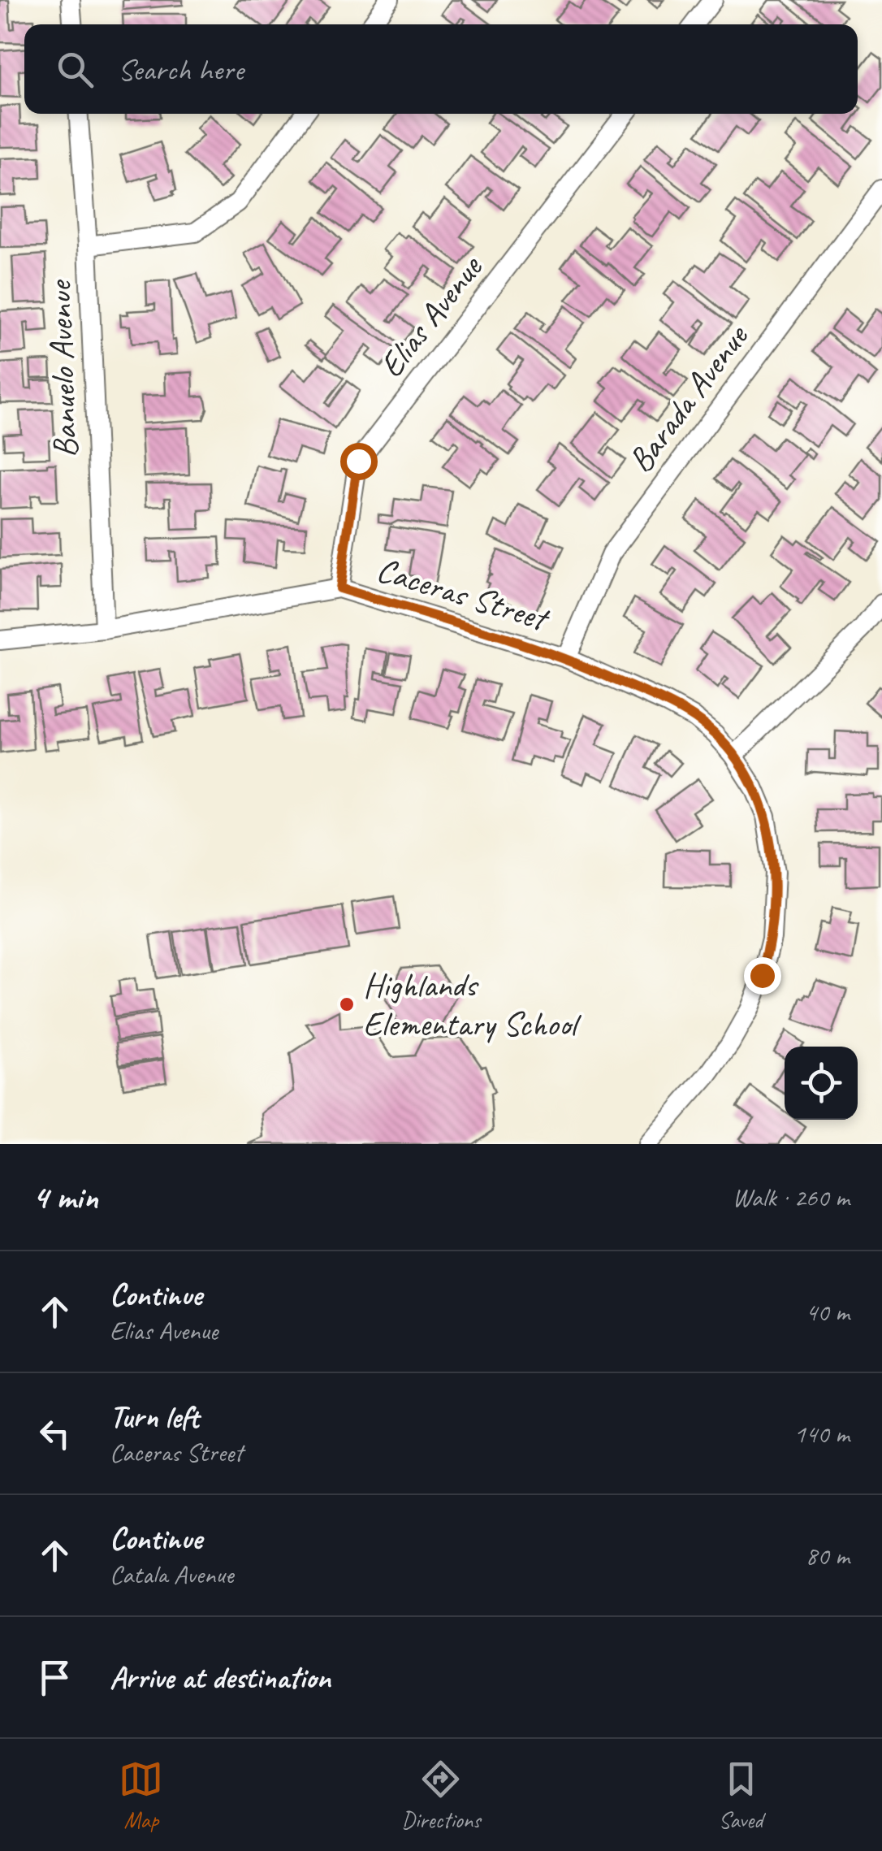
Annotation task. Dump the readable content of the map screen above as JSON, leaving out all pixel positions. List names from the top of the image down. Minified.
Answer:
{"streets":{"street":["Elias Avenue","Banuelo Avenue","Barada Avenue","Caceras Street"]},"crossings":[["Elias Avenue","Caceras Street"],["Banuelo Avenue","Caceras Street"],["Barada Avenue","Caceras Street"]],"places":["Highlands Elementary School"],"page":{"search":"Search here","heading":["4 min","Walk · 260 m"],"list":[["Continue","Elias Avenue","40 m"],["Turn left","Caceras Street","140 m"],["Continue","Catala Avenue","80 m"],"Arrive at destination"],"nav":["Map","Directions","Saved"]}}
